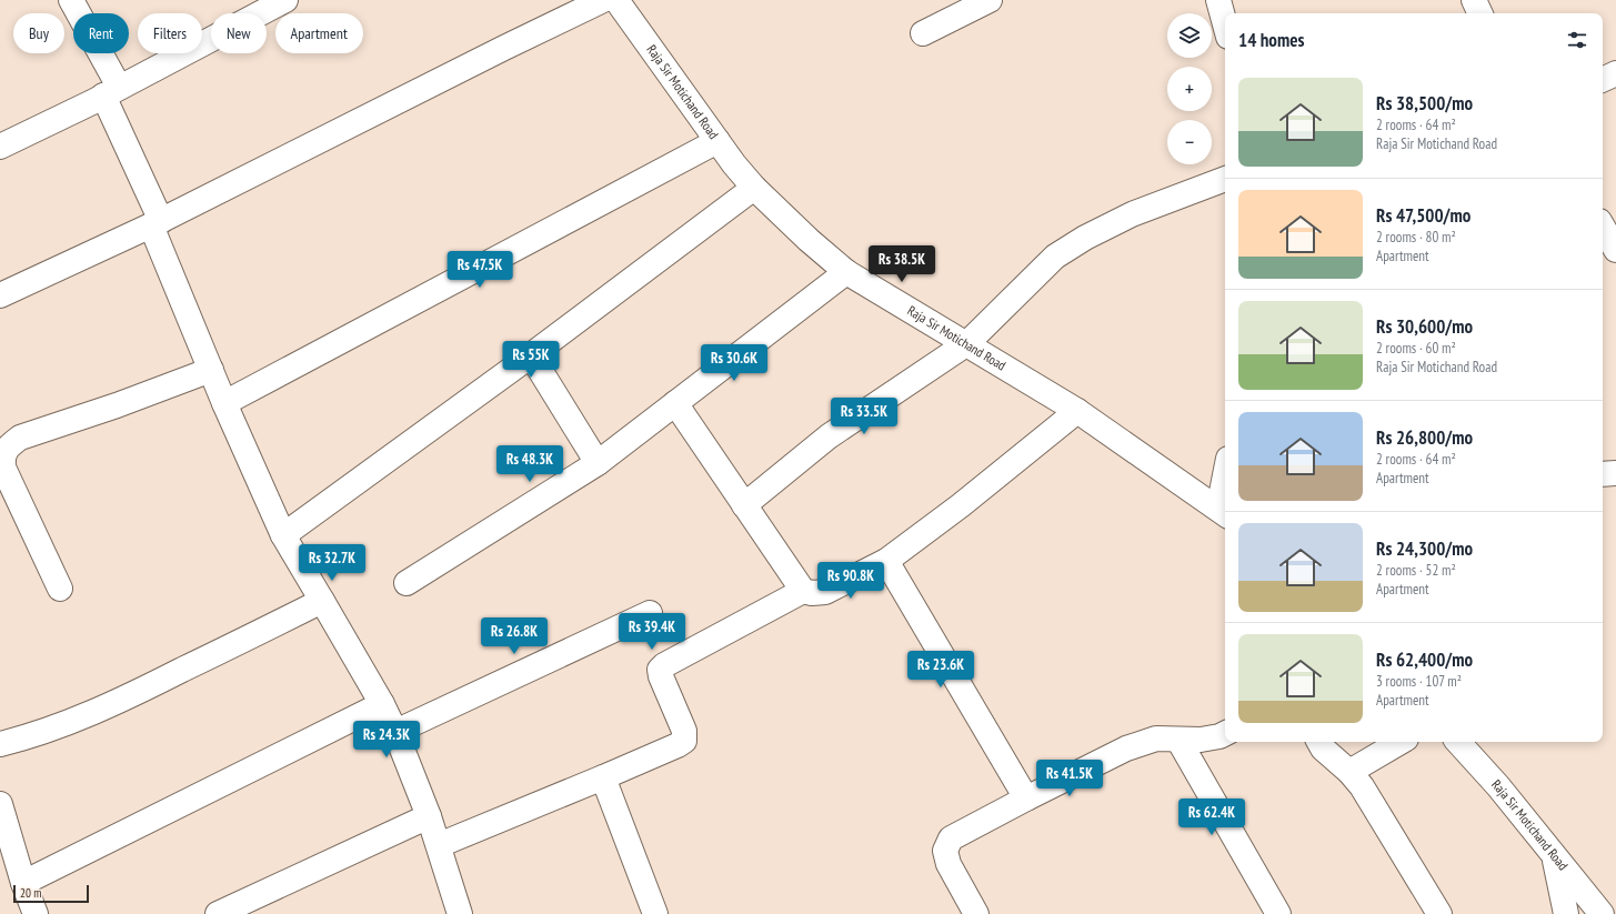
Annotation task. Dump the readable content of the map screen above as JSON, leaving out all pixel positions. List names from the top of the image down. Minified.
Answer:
{"streets":{"street":["Raja Sir Motichand Road"]},"scale_bar":"20 m","page":{"map_buttons":["+","−"],"chip":["Buy","Rent","Filters","New","Apartment"],"heading":"14 homes","list":[{"name":"Rs 38,500/mo","note":"2 rooms · 64 m² · Raja Sir Motichand Road"},{"name":"Rs 47,500/mo","note":"2 rooms · 80 m² · Apartment"},{"name":"Rs 30,600/mo","note":"2 rooms · 60 m² · Raja Sir Motichand Road"},{"name":"Rs 26,800/mo","note":"2 rooms · 64 m² · Apartment"},{"name":"Rs 24,300/mo","note":"2 rooms · 52 m² · Apartment"},{"name":"Rs 62,400/mo","note":"3 rooms · 107 m² · Apartment"}],"price":["Rs 38.5K","Rs 47.5K","Rs 55K","Rs 30.6K","Rs 33.5K","Rs 48.3K","Rs 32.7K","Rs 90.8K","Rs 39.4K","Rs 26.8K","Rs 23.6K","Rs 24.3K","Rs 41.5K","Rs 62.4K"],"scale":"20 m"}}
